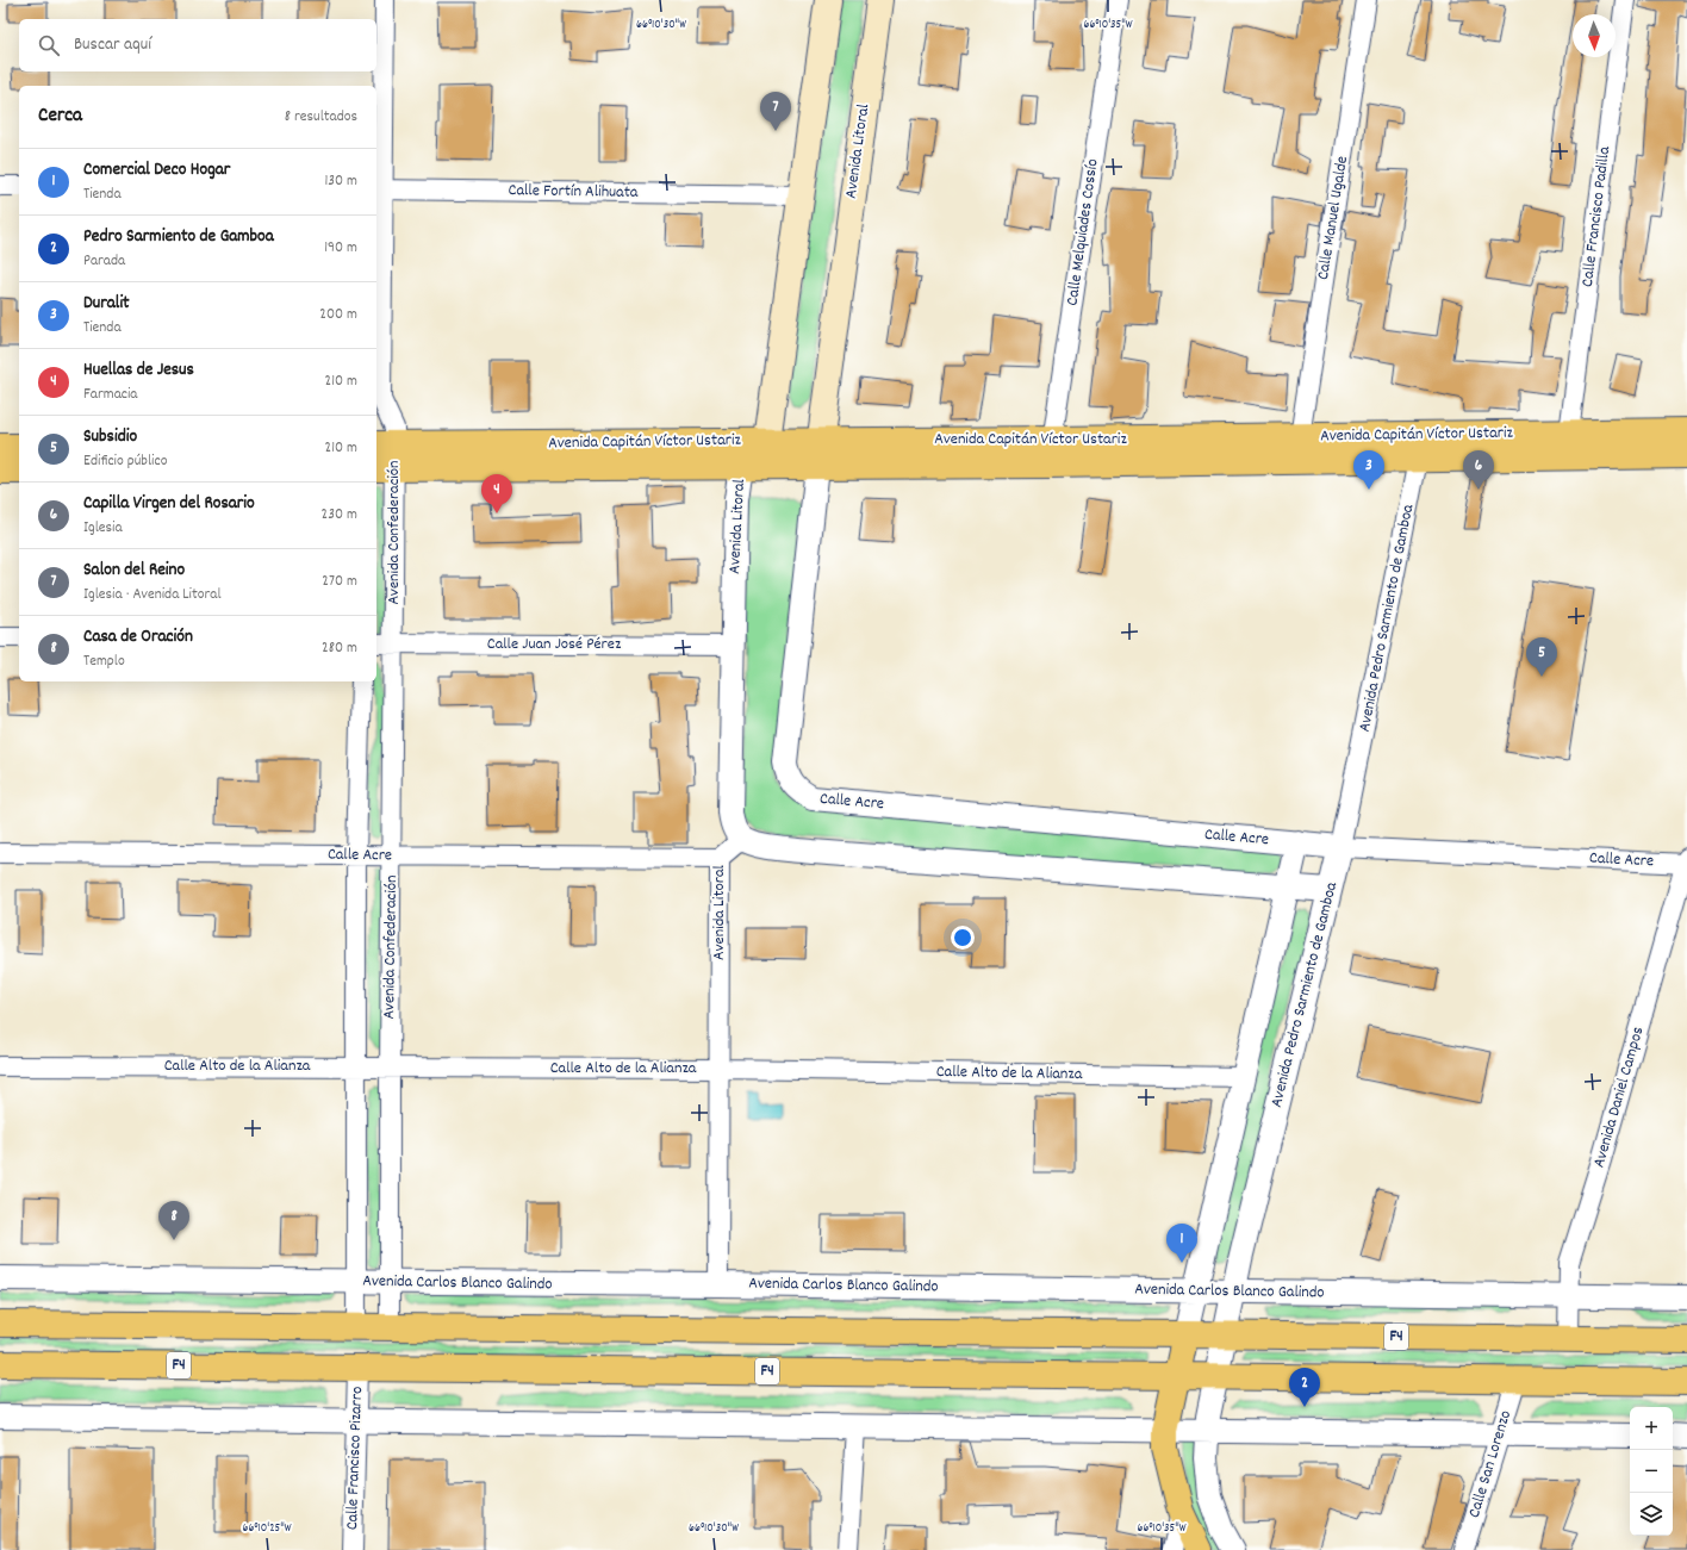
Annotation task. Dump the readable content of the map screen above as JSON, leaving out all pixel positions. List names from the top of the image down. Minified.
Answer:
{"streets":{"main road":["Avenida Litoral","Avenida Capitán Víctor Ustariz","F4"],"street":["Calle Fortín Alihuata","Calle Francisco Padilla","Calle Manuel Ugalde","Calle Melquiades Cossío","Avenida Confederación","Avenida Pedro Sarmiento de Gamboa","Calle Juan José Pérez","Calle Acre","Calle Alto de la Alianza","Avenida Daniel Campos","Avenida Carlos Blanco Galindo","Calle Francisco Pizarro","Calle San Lorenzo"]},"crossings":[["Avenida Litoral","Calle Fortín Alihuata"],["Avenida Litoral","Avenida Capitán Víctor Ustariz"],["Avenida Litoral","Calle Juan José Pérez"],["Avenida Litoral","Calle Acre"],["Avenida Litoral","Calle Alto de la Alianza"],["Avenida Litoral","Avenida Carlos Blanco Galindo"],["Calle Fortín Alihuata","Avenida Confederación"],["Calle Francisco Padilla","Avenida Capitán Víctor Ustariz"],["Calle Manuel Ugalde","Avenida Capitán Víctor Ustariz"],["Calle Melquiades Cossío","Avenida Capitán Víctor Ustariz"],["Avenida Capitán Víctor Ustariz","Avenida Confederación"],["Avenida Capitán Víctor Ustariz","Avenida Pedro Sarmiento de Gamboa"],["Avenida Confederación","Calle Juan José Pérez"],["Avenida Confederación","Calle Acre"],["Avenida Confederación","Calle Alto de la Alianza"],["Avenida Confederación","Avenida Carlos Blanco Galindo"],["Avenida Confederación","F4"],["Avenida Pedro Sarmiento de Gamboa","Calle Acre"],["Avenida Pedro Sarmiento de Gamboa","Avenida Carlos Blanco Galindo"],["Avenida Pedro Sarmiento de Gamboa","F4"],["Calle Acre","Avenida Daniel Campos"],["Avenida Daniel Campos","Avenida Carlos Blanco Galindo"],["Avenida Daniel Campos","F4"],["F4","Calle Francisco Pizarro"],["F4","Calle San Lorenzo"]],"north":"bottom","page":{"search":"Buscar aquí","heading":["Cerca","8 resultados"],"pins":["7","3","6","4","5","8","1","2"],"list":[{"mark":"1","name":"Comercial Deco Hogar","note":"Tienda","value":"130 m"},{"mark":"2","name":"Pedro Sarmiento de Gamboa","note":"Parada","value":"190 m"},{"mark":"3","name":"Duralit","note":"Tienda","value":"200 m"},{"mark":"4","name":"Huellas de Jesus","note":"Farmacia","value":"210 m"},{"mark":"5","name":"Subsidio","note":"Edificio público","value":"210 m"},{"mark":"6","name":"Capilla Virgen del Rosario","note":"Iglesia","value":"230 m"},{"mark":"7","name":"Salon del Reino","note":"Iglesia · Avenida Litoral","value":"270 m"},{"mark":"8","name":"Casa de Oración","note":"Templo","value":"280 m"}],"map_buttons":["+","−"]},"coordinates":["66°10'30\"W","66°10'35\"W","66°10'25\"W"]}
